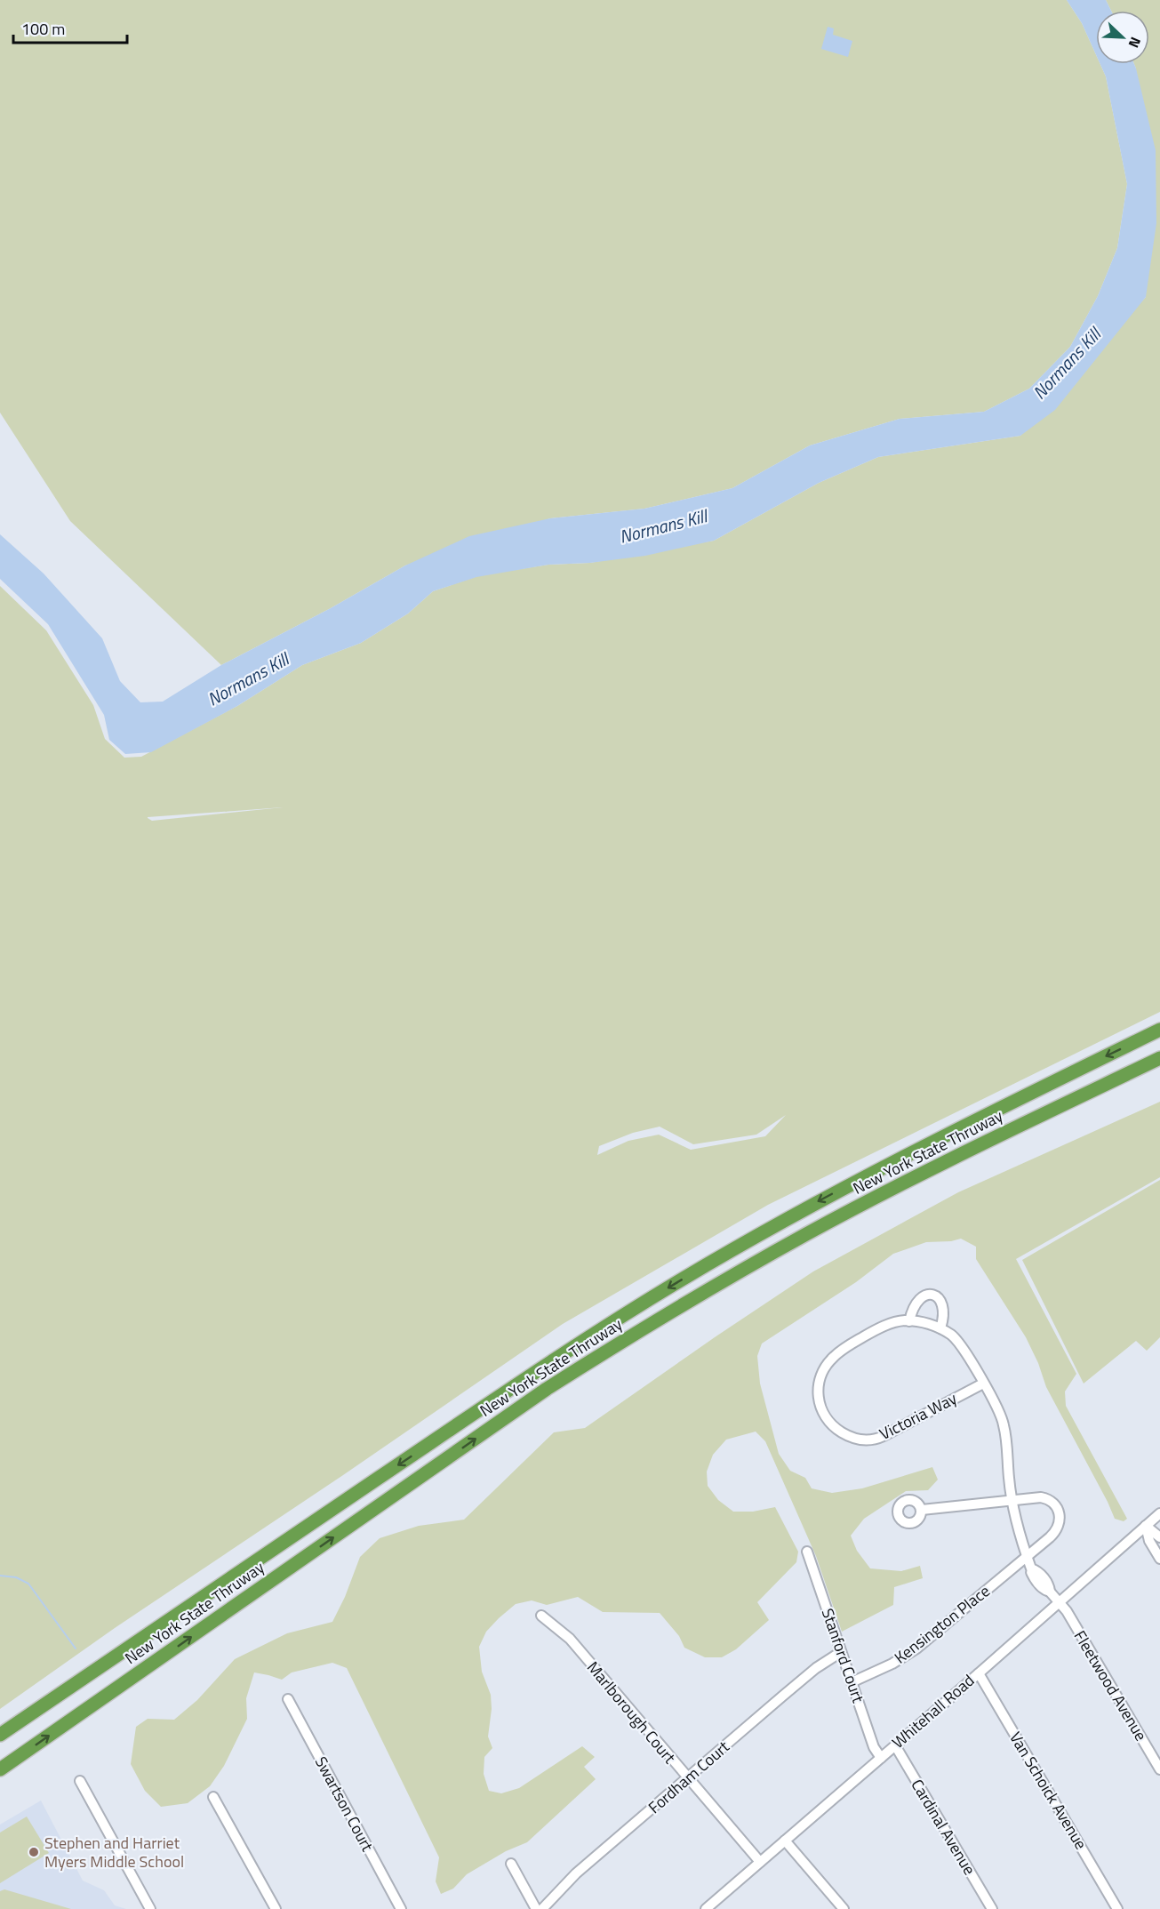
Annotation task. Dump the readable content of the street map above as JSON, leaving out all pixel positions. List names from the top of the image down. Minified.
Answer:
{"streets":{"highway":["New York State Thruway"],"street":["Victoria Way","Kensington Place","Stanford Court","Fleetwood Avenue","Whitehall Road","Marlborough Court","Fordham Court","Van Schoick Avenue","Swartson Court","Cardinal Avenue"]},"crossings":[["Victoria Way","Kensington Place"],["Victoria Way","Fleetwood Avenue"],["Victoria Way","Whitehall Road"],["Kensington Place","Stanford Court"],["Stanford Court","Whitehall Road"],["Stanford Court","Fordham Court"],["Fleetwood Avenue","Whitehall Road"],["Whitehall Road","Marlborough Court"],["Whitehall Road","Van Schoick Avenue"],["Whitehall Road","Cardinal Avenue"],["Marlborough Court","Fordham Court"]],"water":["Normans Kill"],"places":["Stephen and Harriet Myers Middle School"],"scale_bar":"100 m","north":"bottom right"}
